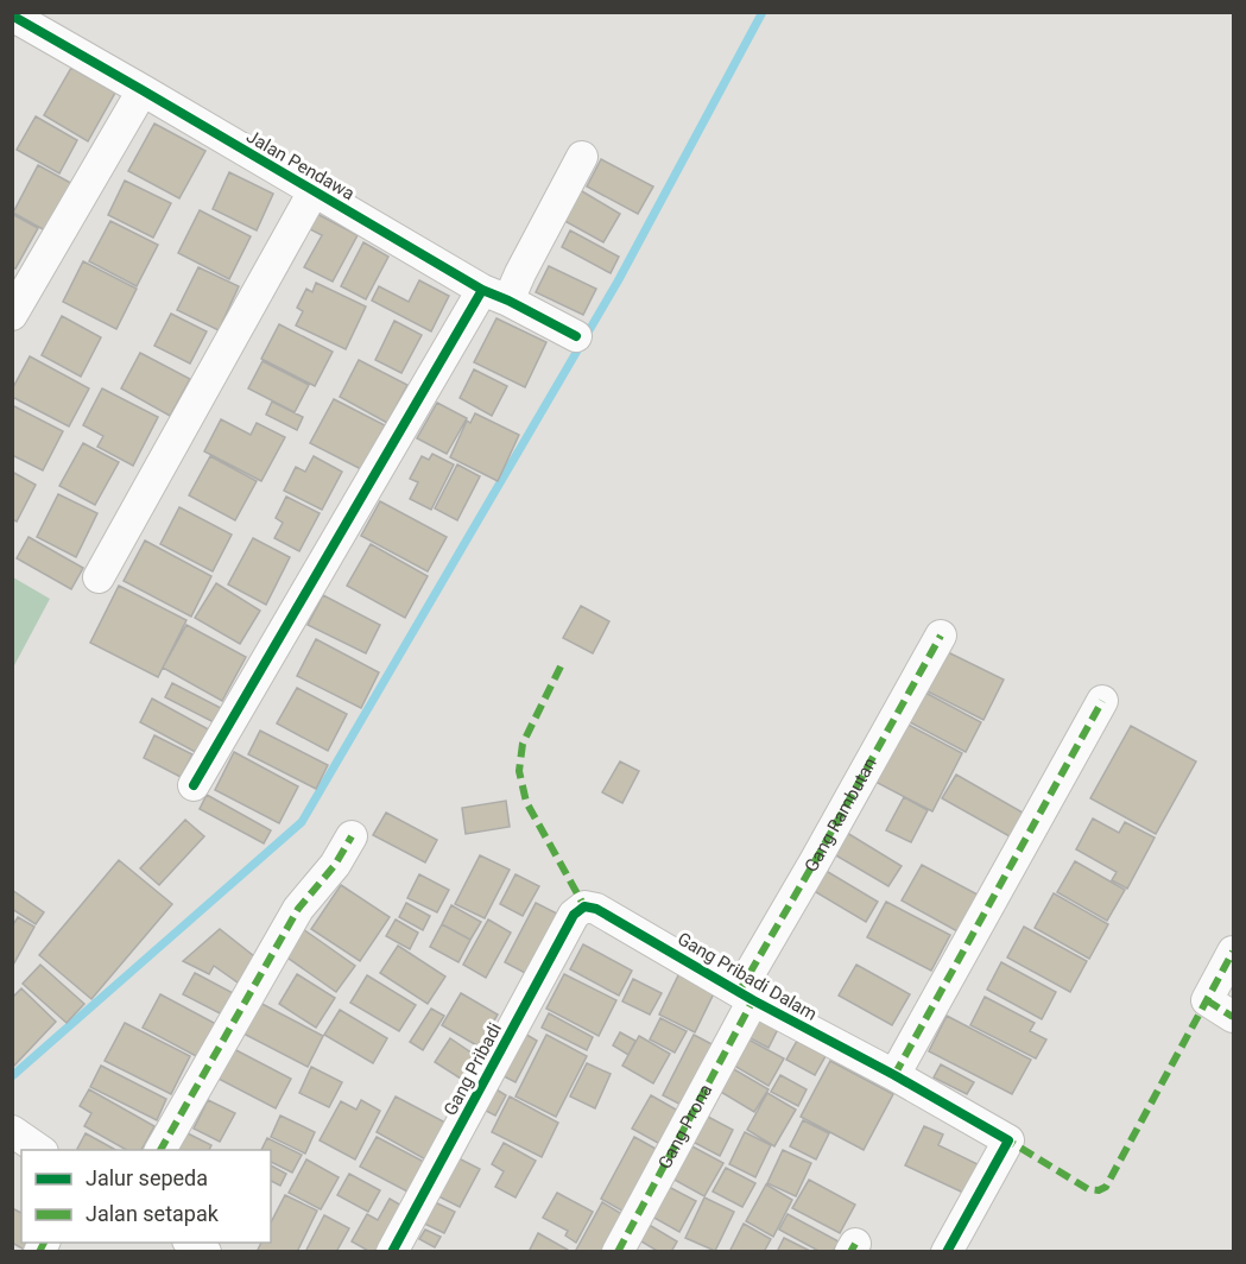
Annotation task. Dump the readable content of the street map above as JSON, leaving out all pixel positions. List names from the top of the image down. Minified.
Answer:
{"streets":{"street":["Jalan Pendawa","Gang Rambutan","Gang Pribadi Dalam","Gang Pribadi","Gang Prona"]},"crossings":[["Gang Rambutan","Gang Pribadi Dalam"],["Gang Rambutan","Gang Prona"],["Gang Pribadi Dalam","Gang Pribadi"],["Gang Pribadi Dalam","Gang Prona"]],"legend":["Jalur sepeda","Jalan setapak"]}
